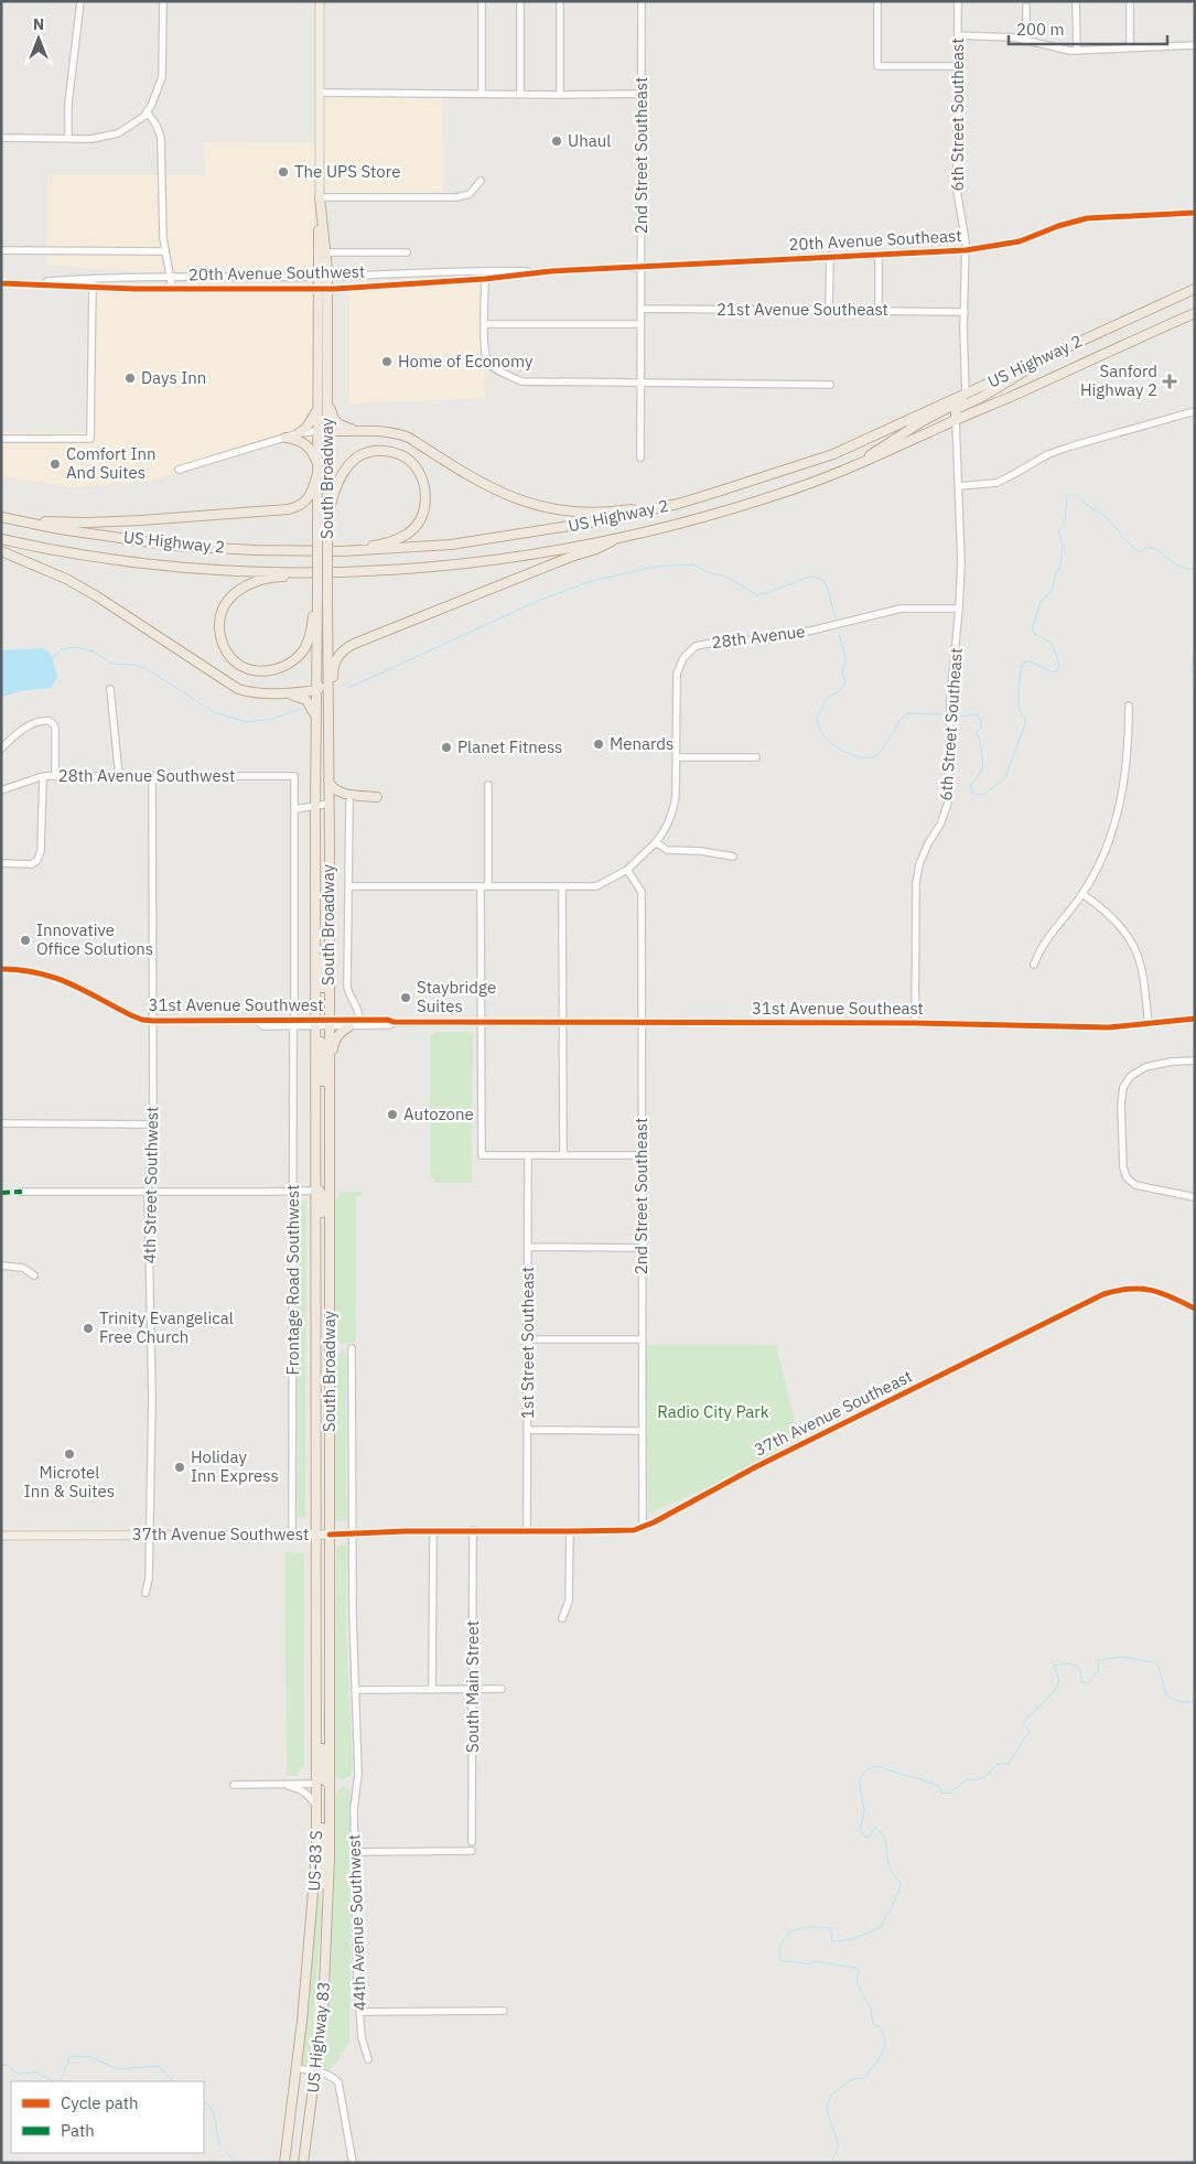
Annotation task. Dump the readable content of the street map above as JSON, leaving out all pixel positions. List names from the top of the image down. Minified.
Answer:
{"streets":{"highway":["US Highway 2","South Broadway","US-83 S","US Highway 83"],"main road":["37th Avenue Southwest"],"street":["6th Street Southeast","2nd Street Southeast","20th Avenue Southeast","20th Avenue Southwest","21st Avenue Southeast","28th Avenue","28th Avenue Southwest","31st Avenue Southwest","31st Avenue Southeast","4th Street Southwest","Frontage Road Southwest","1st Street Southeast","37th Avenue Southeast","South Main Street","44th Avenue Southwest"]},"crossings":[["6th Street Southeast","20th Avenue Southeast"],["6th Street Southeast","21st Avenue Southeast"],["6th Street Southeast","US Highway 2"],["6th Street Southeast","28th Avenue"],["6th Street Southeast","31st Avenue Southeast"],["2nd Street Southeast","20th Avenue Southeast"],["2nd Street Southeast","21st Avenue Southeast"],["2nd Street Southeast","28th Avenue"],["2nd Street Southeast","31st Avenue Southeast"],["2nd Street Southeast","37th Avenue Southeast"],["20th Avenue Southeast","20th Avenue Southwest"],["20th Avenue Southwest","South Broadway"],["South Broadway","31st Avenue Southwest"],["South Broadway","37th Avenue Southwest"],["South Broadway","US-83 S"],["South Broadway","US Highway 83"],["28th Avenue Southwest","4th Street Southwest"],["28th Avenue Southwest","Frontage Road Southwest"],["31st Avenue Southwest","31st Avenue Southeast"],["31st Avenue Southwest","4th Street Southwest"],["31st Avenue Southwest","Frontage Road Southwest"],["4th Street Southwest","37th Avenue Southwest"],["Frontage Road Southwest","37th Avenue Southwest"],["1st Street Southeast","37th Avenue Southeast"],["37th Avenue Southeast","37th Avenue Southwest"],["37th Avenue Southeast","South Main Street"],["37th Avenue Southwest","South Main Street"],["US-83 S","US Highway 83"]],"parks":["Radio City Park"],"places":{"other":["Uhaul","The UPS Store","Home of Economy","Days Inn","Comfort Inn And Suites","Menards","Planet Fitness","Innovative Office Solutions","Staybridge Suites","Autozone","Trinity Evangelical Free Church","Microtel Inn & Suites","Holiday Inn Express"],"health":["Sanford Highway 2"]},"legend":["Cycle path","Path"],"scale_bar":"200 m","north":"top"}
